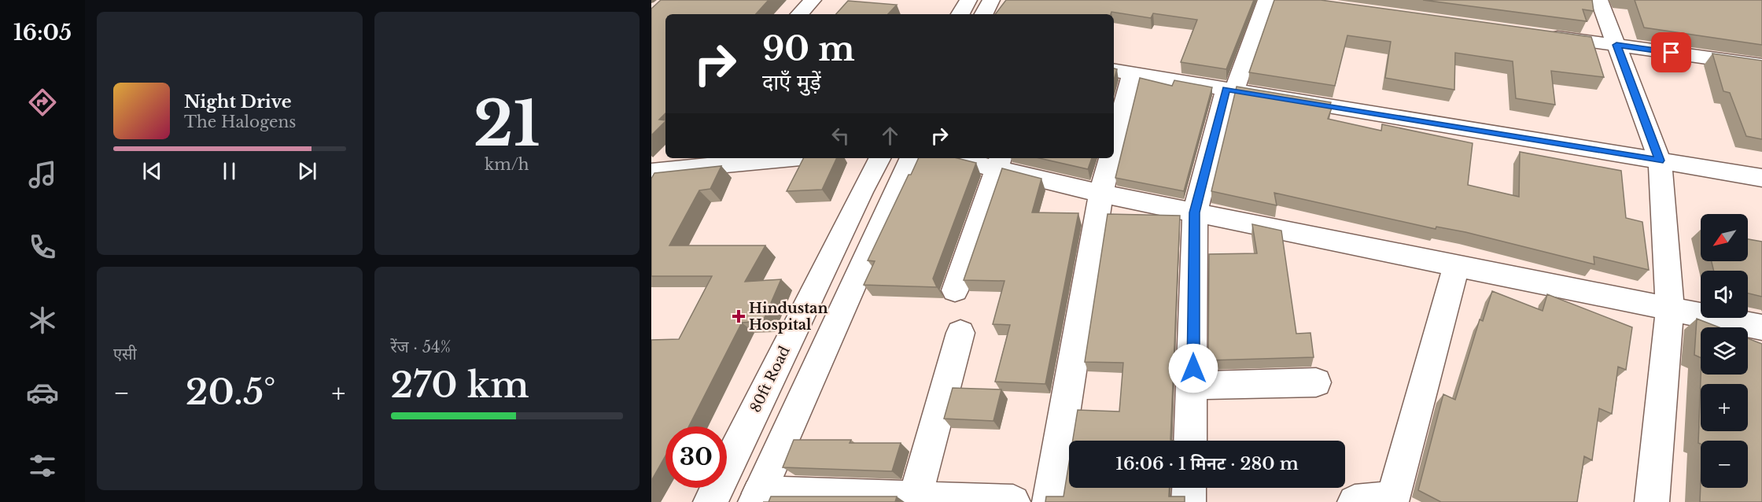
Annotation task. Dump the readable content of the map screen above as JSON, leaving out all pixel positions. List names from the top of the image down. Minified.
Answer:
{"streets":{"street":["80ft Road"]},"places":{"health":["Hindustan Hospital"]},"north":"bottom left","page":{"tabs":"16:05","tile":[["21","km/h"],"एसी",["रेंज · 54%","270 km"]],"turn":["90 m","दाएँ मुड़ें"],"song":["Night Drive","The Halogens"],"map_buttons":["+","−"],"heat":["−","20.5°","+"],"limit":"30","trip":"16:06 · 1 मिनट · 280 m"}}
